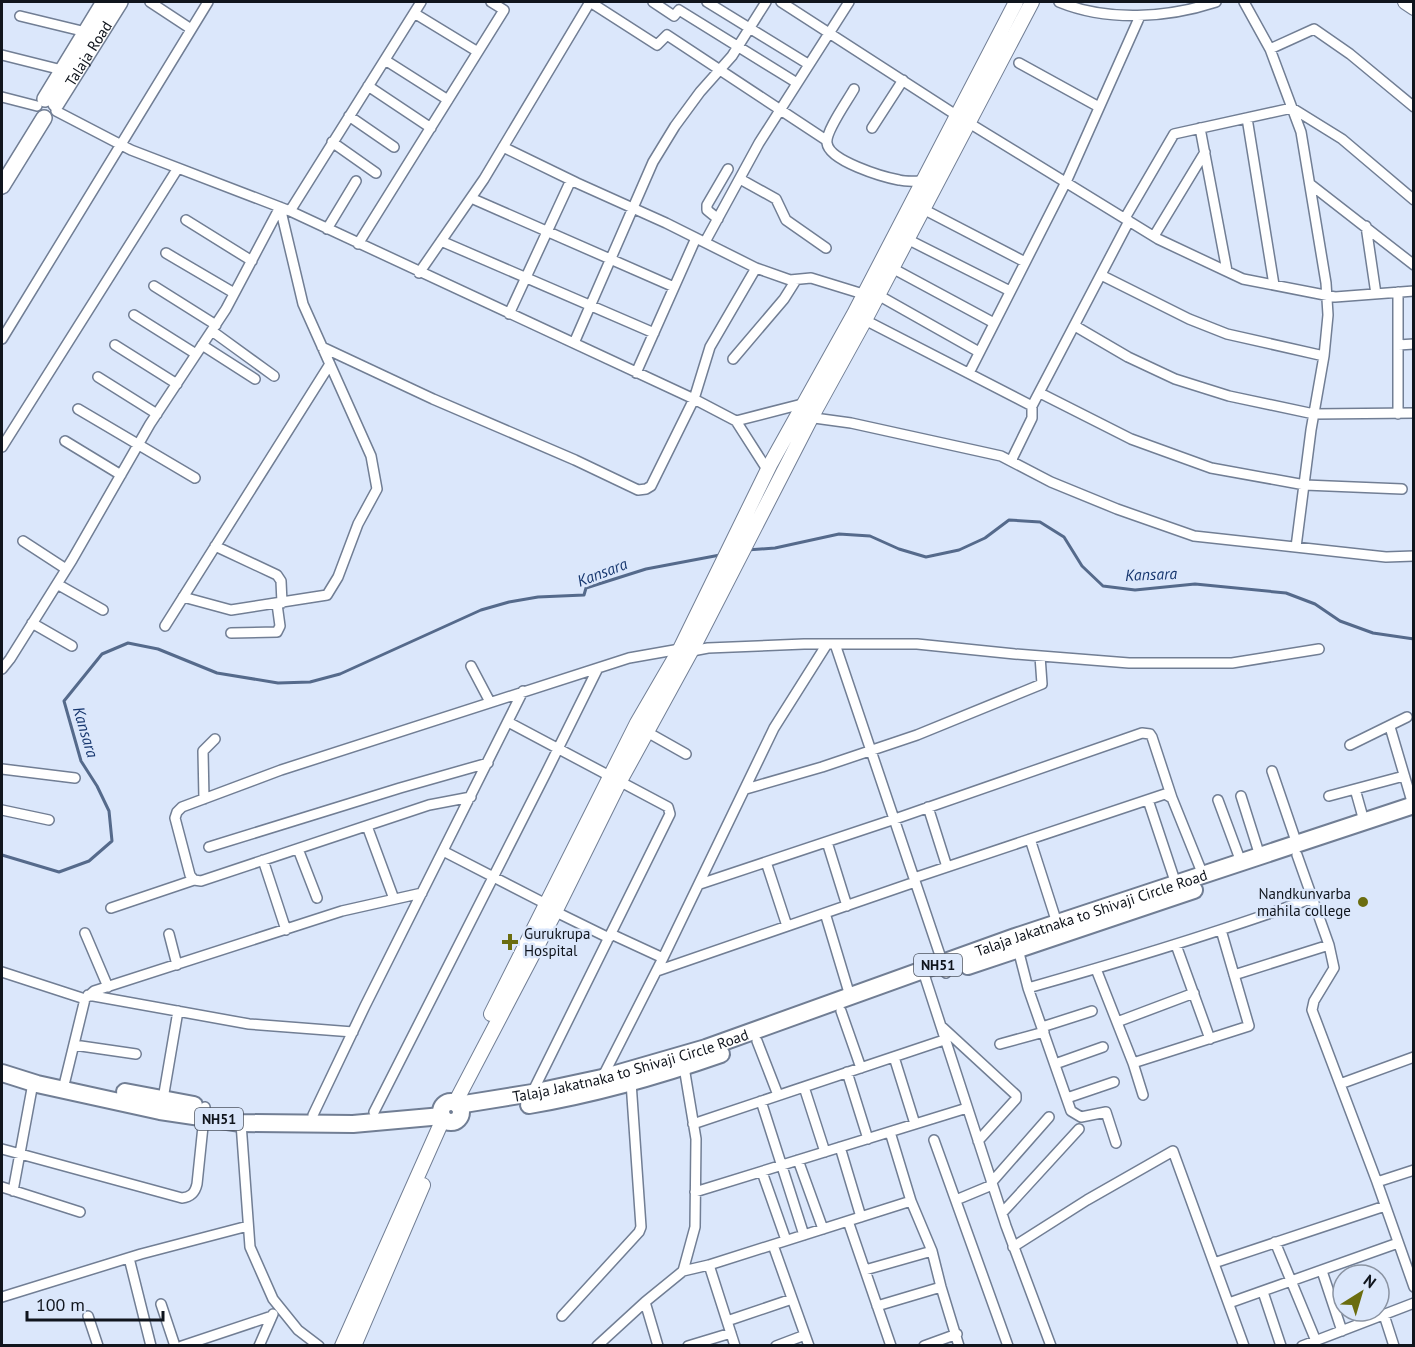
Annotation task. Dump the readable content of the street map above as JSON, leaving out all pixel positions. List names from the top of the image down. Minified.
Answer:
{"streets":{"highway":["Talaja Jakatnaka to Shivaji Circle Road","NH51"],"main road":["Talaja Road"]},"water":["Kansara"],"places":{"other":["Nandkunvarba mahila college"],"health":["Gurukrupa Hospital"]},"scale_bar":"100 m","north":"top right"}
